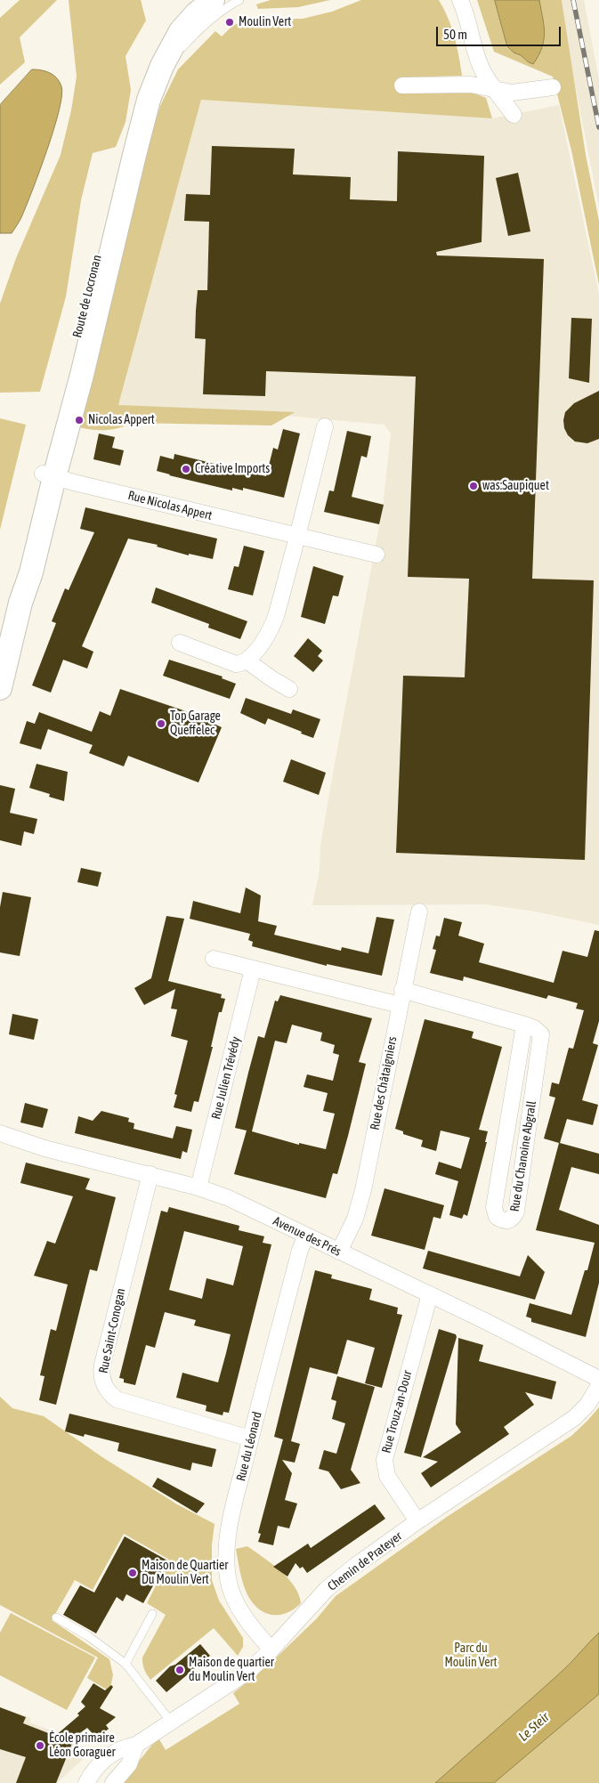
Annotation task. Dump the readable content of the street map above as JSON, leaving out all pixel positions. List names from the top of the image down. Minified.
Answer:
{"streets":{"main road":["Route de Locronan"],"street":["Rue Nicolas Appert","Rue Julien Trévédy","Rue des Châtaigniers","Rue du Chanoine Abgrall","Avenue des Prés","Rue Saint-Conogan","Rue Trouz-an-Dour","Rue du Léonard","Chemin de Prateyer"]},"crossings":[["Route de Locronan","Rue Nicolas Appert"],["Rue Julien Trévédy","Avenue des Prés"],["Rue des Châtaigniers","Rue du Chanoine Abgrall"],["Rue des Châtaigniers","Avenue des Prés"],["Avenue des Prés","Rue Saint-Conogan"],["Avenue des Prés","Rue Trouz-an-Dour"],["Avenue des Prés","Rue du Léonard"],["Rue Saint-Conogan","Rue du Léonard"],["Rue Trouz-an-Dour","Chemin de Prateyer"],["Rue du Léonard","Chemin de Prateyer"]],"water":["Le Steir"],"parks":["Parc du Moulin Vert"],"places":["Moulin Vert","Nicolas Appert","Créative Imports","was:Saupiquet","Top Garage Queffelec","Maison de Quartier Du Moulin Vert","Maison de quartier du Moulin Vert","École primaire Léon Goraguer"],"scale_bar":"50 m"}
